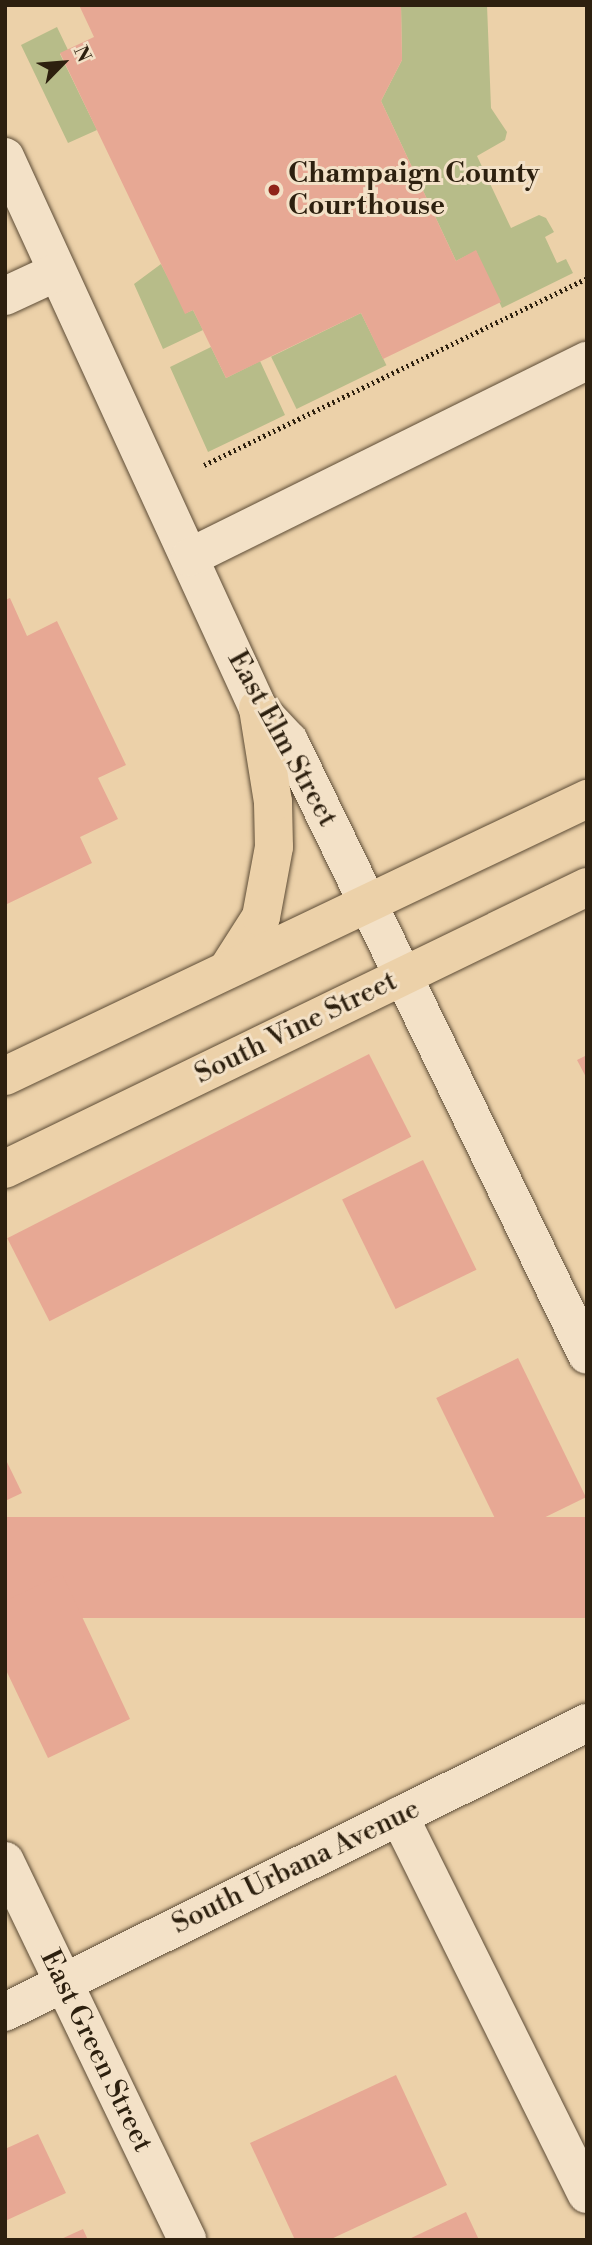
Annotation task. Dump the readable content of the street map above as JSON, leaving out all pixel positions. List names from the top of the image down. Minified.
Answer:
{"streets":{"main road":["South Vine Street"],"street":["East Elm Street","South Urbana Avenue","East Green Street"]},"crossings":[["East Elm Street","South Vine Street"],["South Urbana Avenue","East Green Street"]],"places":["Champaign County Courthouse"],"north":"top right"}
